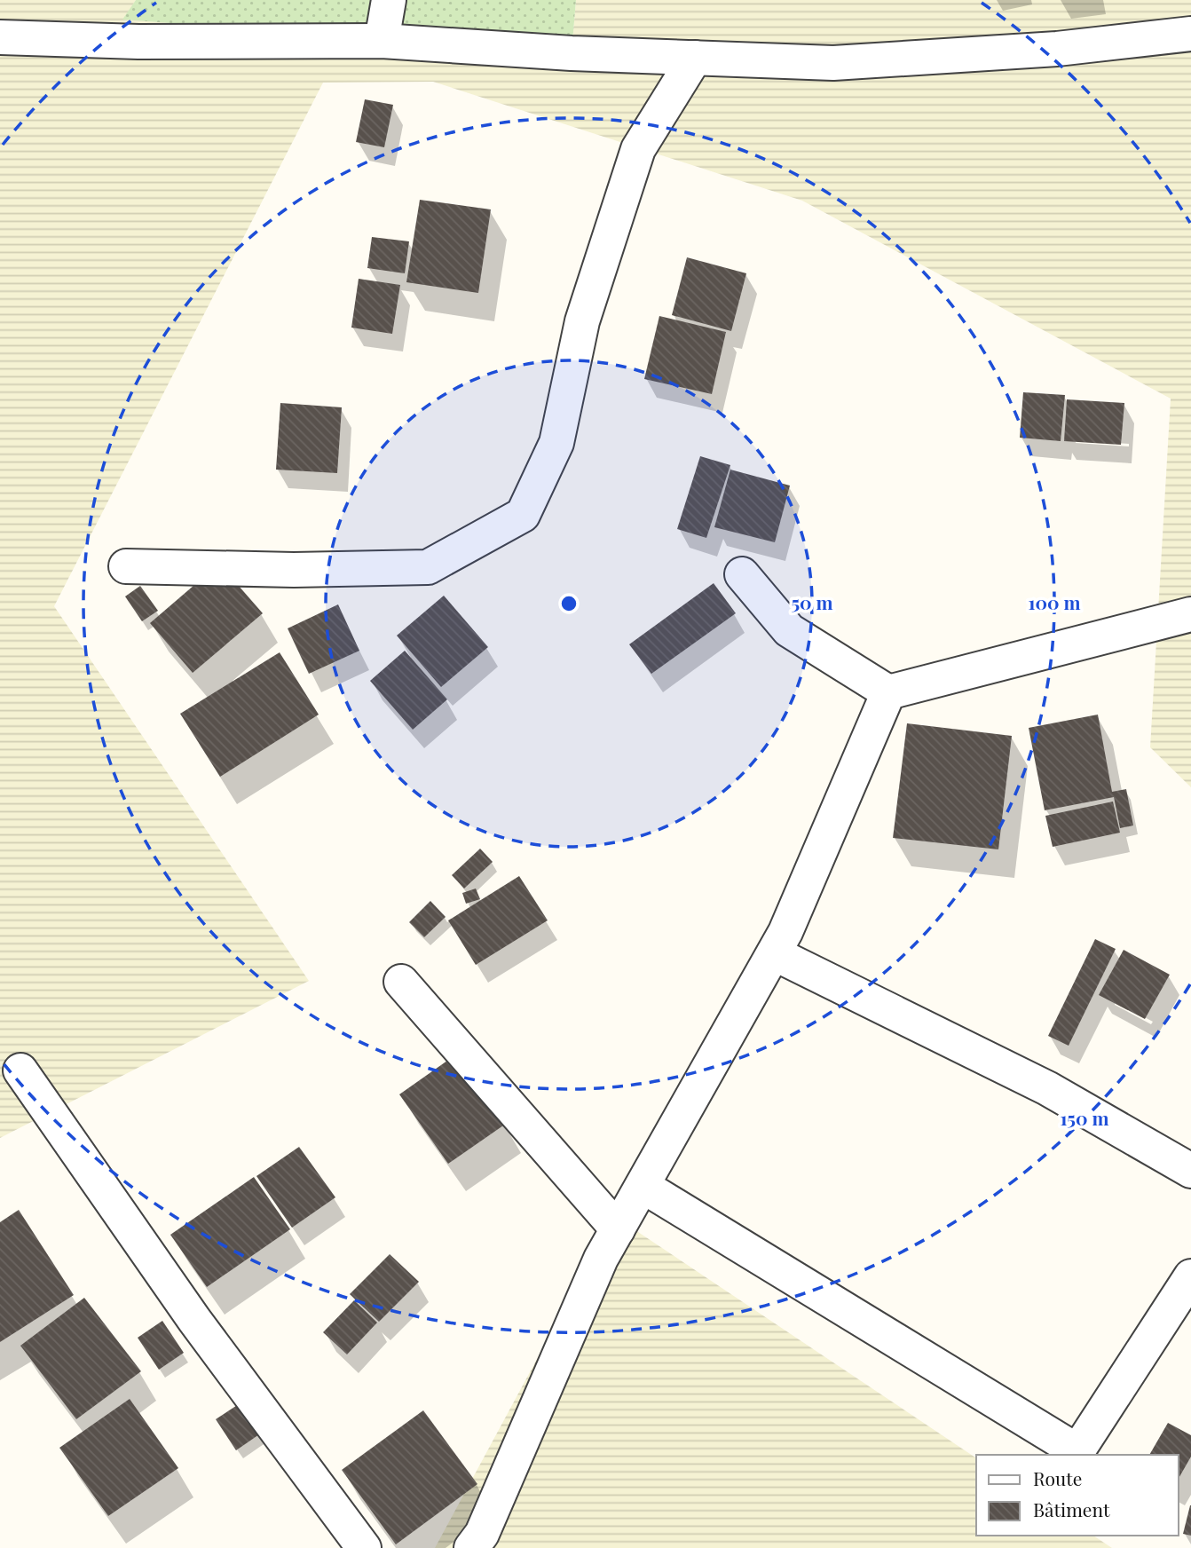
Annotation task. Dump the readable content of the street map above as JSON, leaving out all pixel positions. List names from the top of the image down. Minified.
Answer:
{"legend":["Route","Bâtiment"],"rings":["50 m","100 m","150 m"]}
